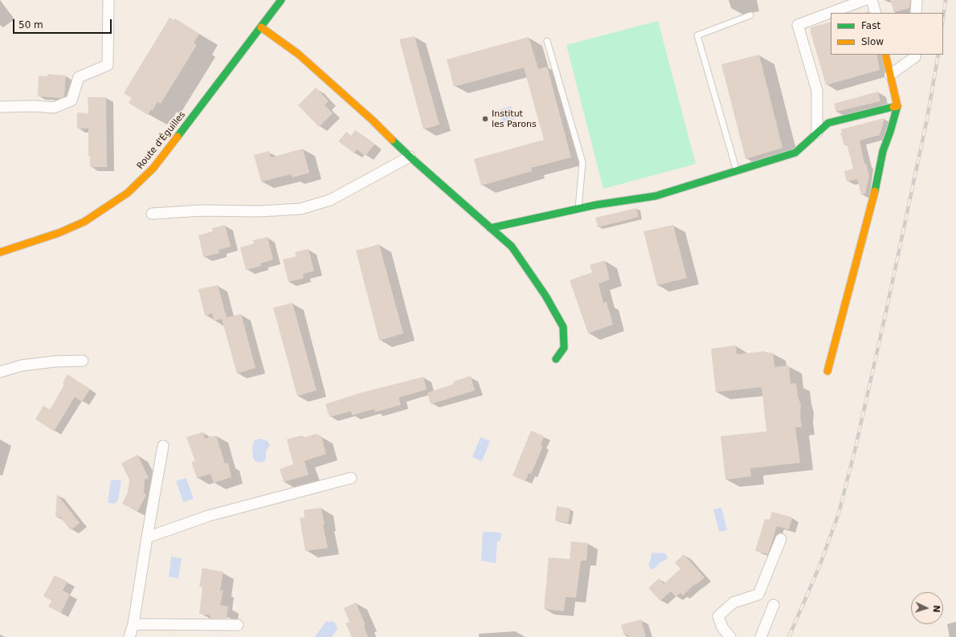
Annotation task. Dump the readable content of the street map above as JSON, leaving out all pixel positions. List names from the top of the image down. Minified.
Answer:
{"streets":{"street":["Route d'Éguilles"]},"places":["Institut les Parons"],"legend":["Fast","Slow"],"scale_bar":"50 m","north":"right"}
